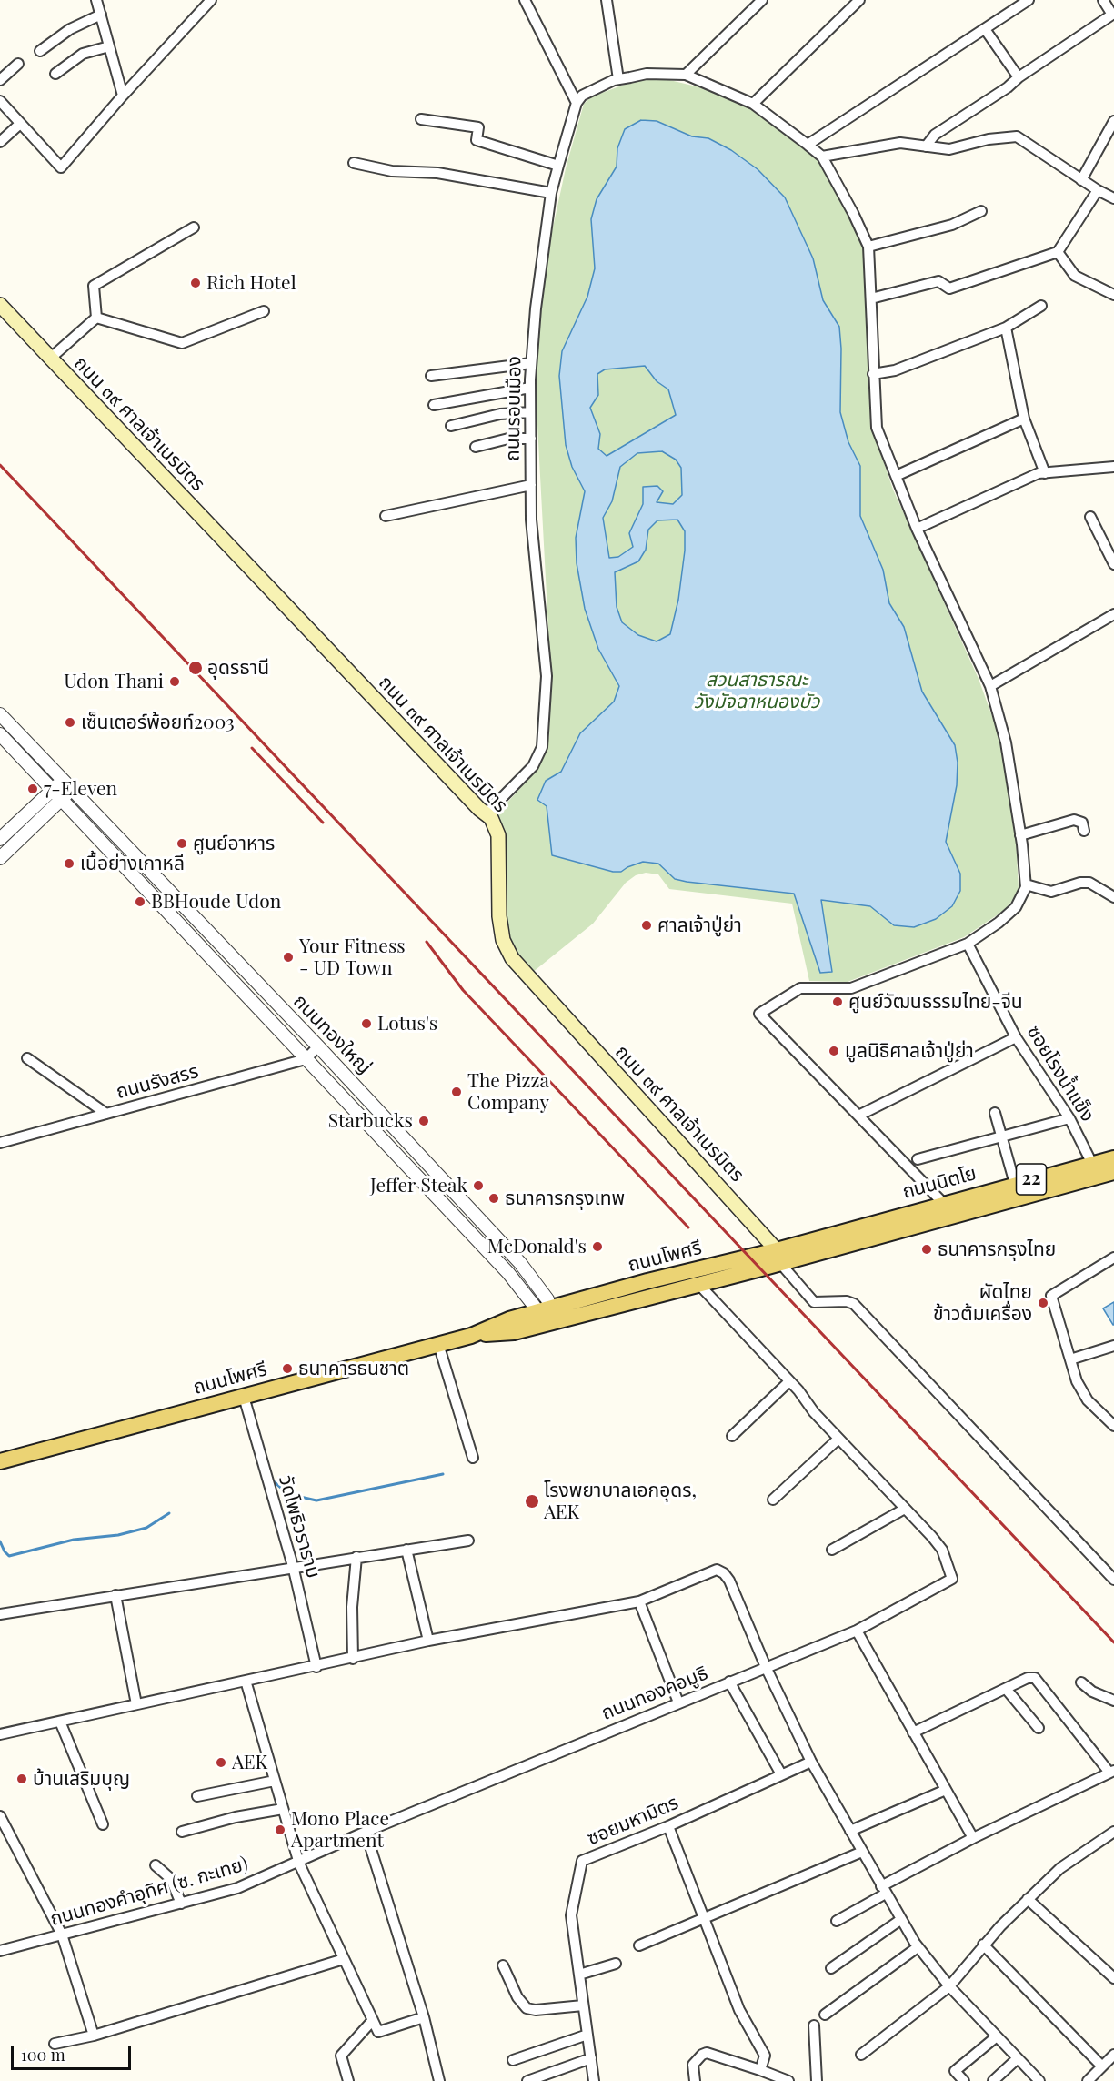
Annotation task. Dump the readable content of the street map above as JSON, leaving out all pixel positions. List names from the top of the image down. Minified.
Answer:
{"streets":{"main road":["ถนน ๓๙ ศาลเจ้าเนรมิตร","22","ถนนนิตโย","ถนนโพศรี"],"street":["ถนนรอบเมือง","ถนนทองใหญ่","ซอยโรงน้ำแข็ง","ถนนรังสรร","วัดโพธิวราราม","ถนนทองคอมูธิ","ซอยมหามิตร","ถนนทองคำอุทิศ (ซ. กะเทย)"]},"crossings":[["ถนนรอบเมือง","ถนน ๓๙ ศาลเจ้าเนรมิตร"],["ถนน ๓๙ ศาลเจ้าเนรมิตร","ถนนนิตโย"],["ถนน ๓๙ ศาลเจ้าเนรมิตร","ถนนโพศรี"],["ถนนทองใหญ่","ถนนรังสรร"],["ถนนทองใหญ่","ถนนโพศรี"],["ซอยโรงน้ำแข็ง","ถนนนิตโย"],["ถนนนิตโย","ถนนโพศรี"],["ถนนโพศรี","วัดโพธิวราราม"],["ถนนทองคอมูธิ","ถนนทองคำอุทิศ (ซ. กะเทย)"]],"parks":["สวนสาธารณะ วังมัจฉาหนองบัว"],"places":["Rich Hotel","อุดรธานี","Udon Thani","เซ็นเตอร์พ้อยท์2003","7-Eleven","ศูนย์อาหาร","เนื้อย่างเกาหลี","BBHoude Udon","ศาลเจ้าปู่ย่า","Your Fitness - UD Town","ศูนย์วัฒนธรรมไทย-จีน","Lotus's","มูลนิธิศาลเจ้าปู่ย่า","The Pizza Company","Starbucks","Jeffer Steak","ธนาคารกรุงเทพ","McDonald's","ธนาคารกรุงไทย","ผัดไทย ข้าวต้มเครื่อง","ธนาคารธนชาต","โรงพยาบาลเอกอุดร, AEK","AEK","บ้านเสริมบุญ","Mono Place Apartment"],"scale_bar":"100 m"}
